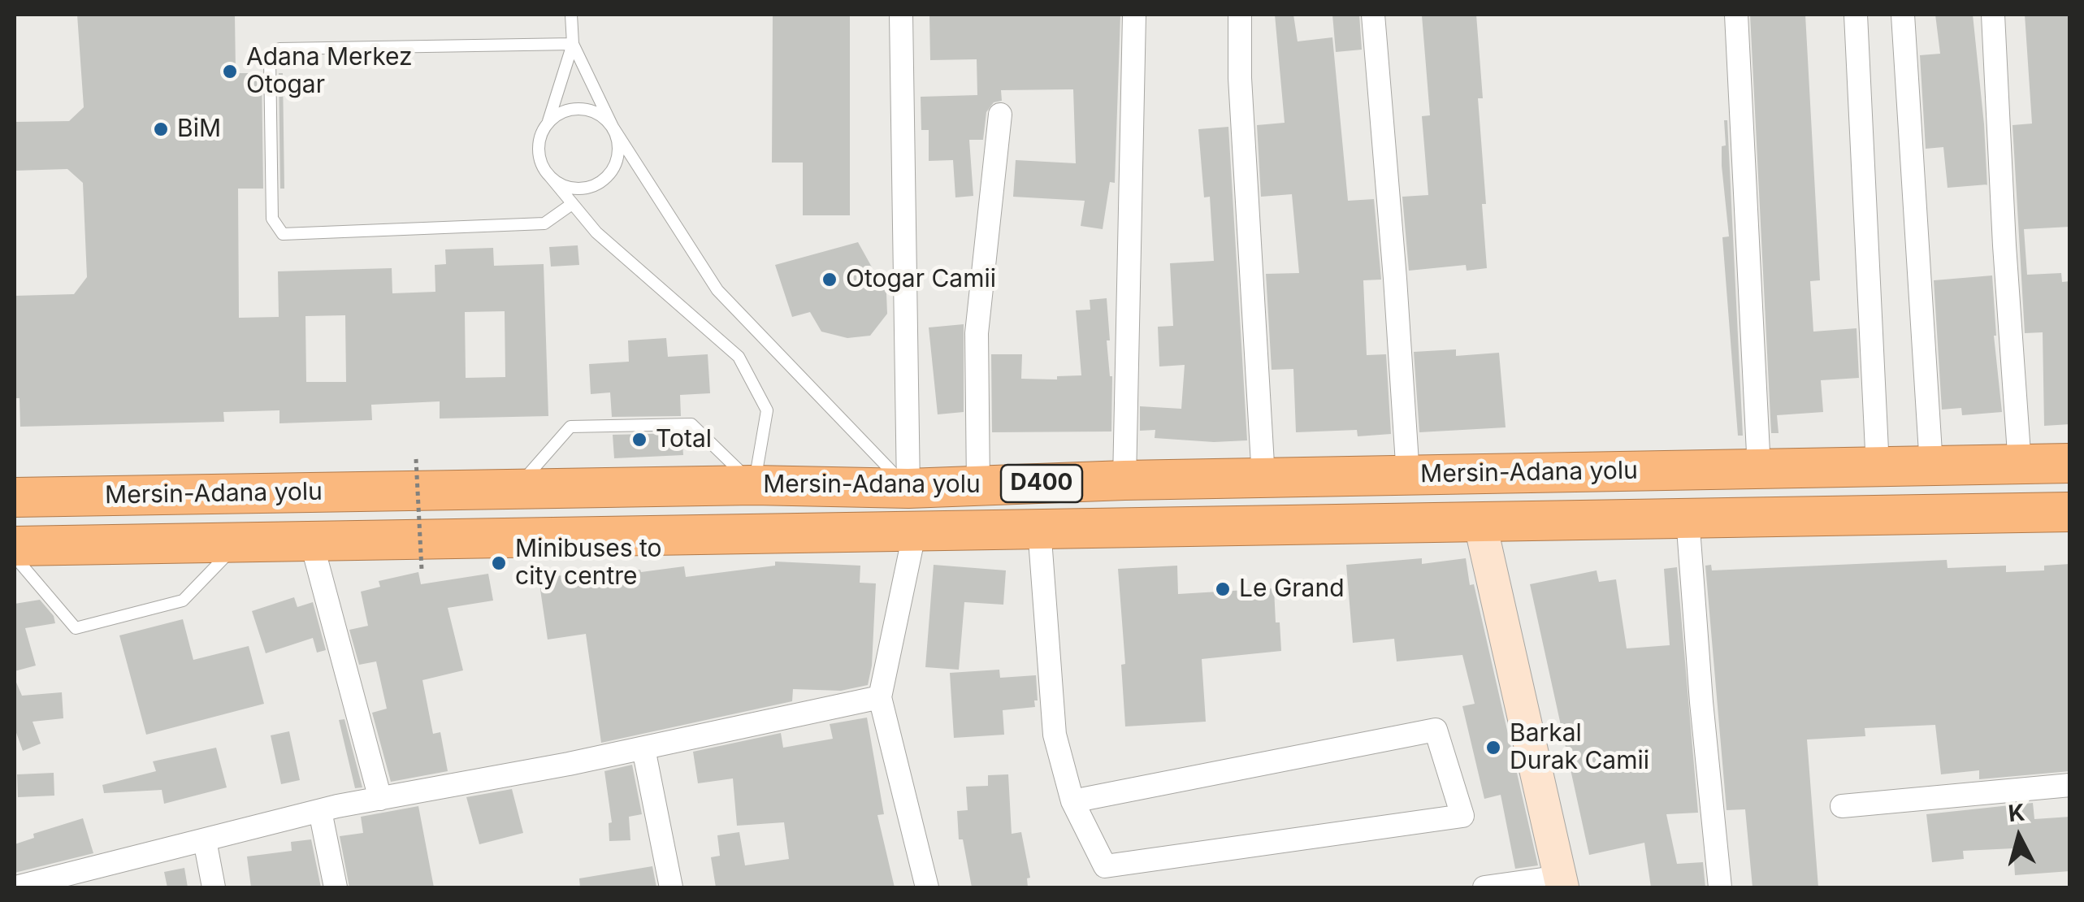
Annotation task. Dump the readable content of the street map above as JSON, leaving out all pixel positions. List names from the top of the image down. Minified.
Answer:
{"streets":{"highway":["Mersin-Adana yolu","D400"]},"places":["Adana Merkez Otogar","BiM","Otogar Camii","Total","Minibuses to city centre","Le Grand","Barkal Durak Camii"],"north":"top"}
